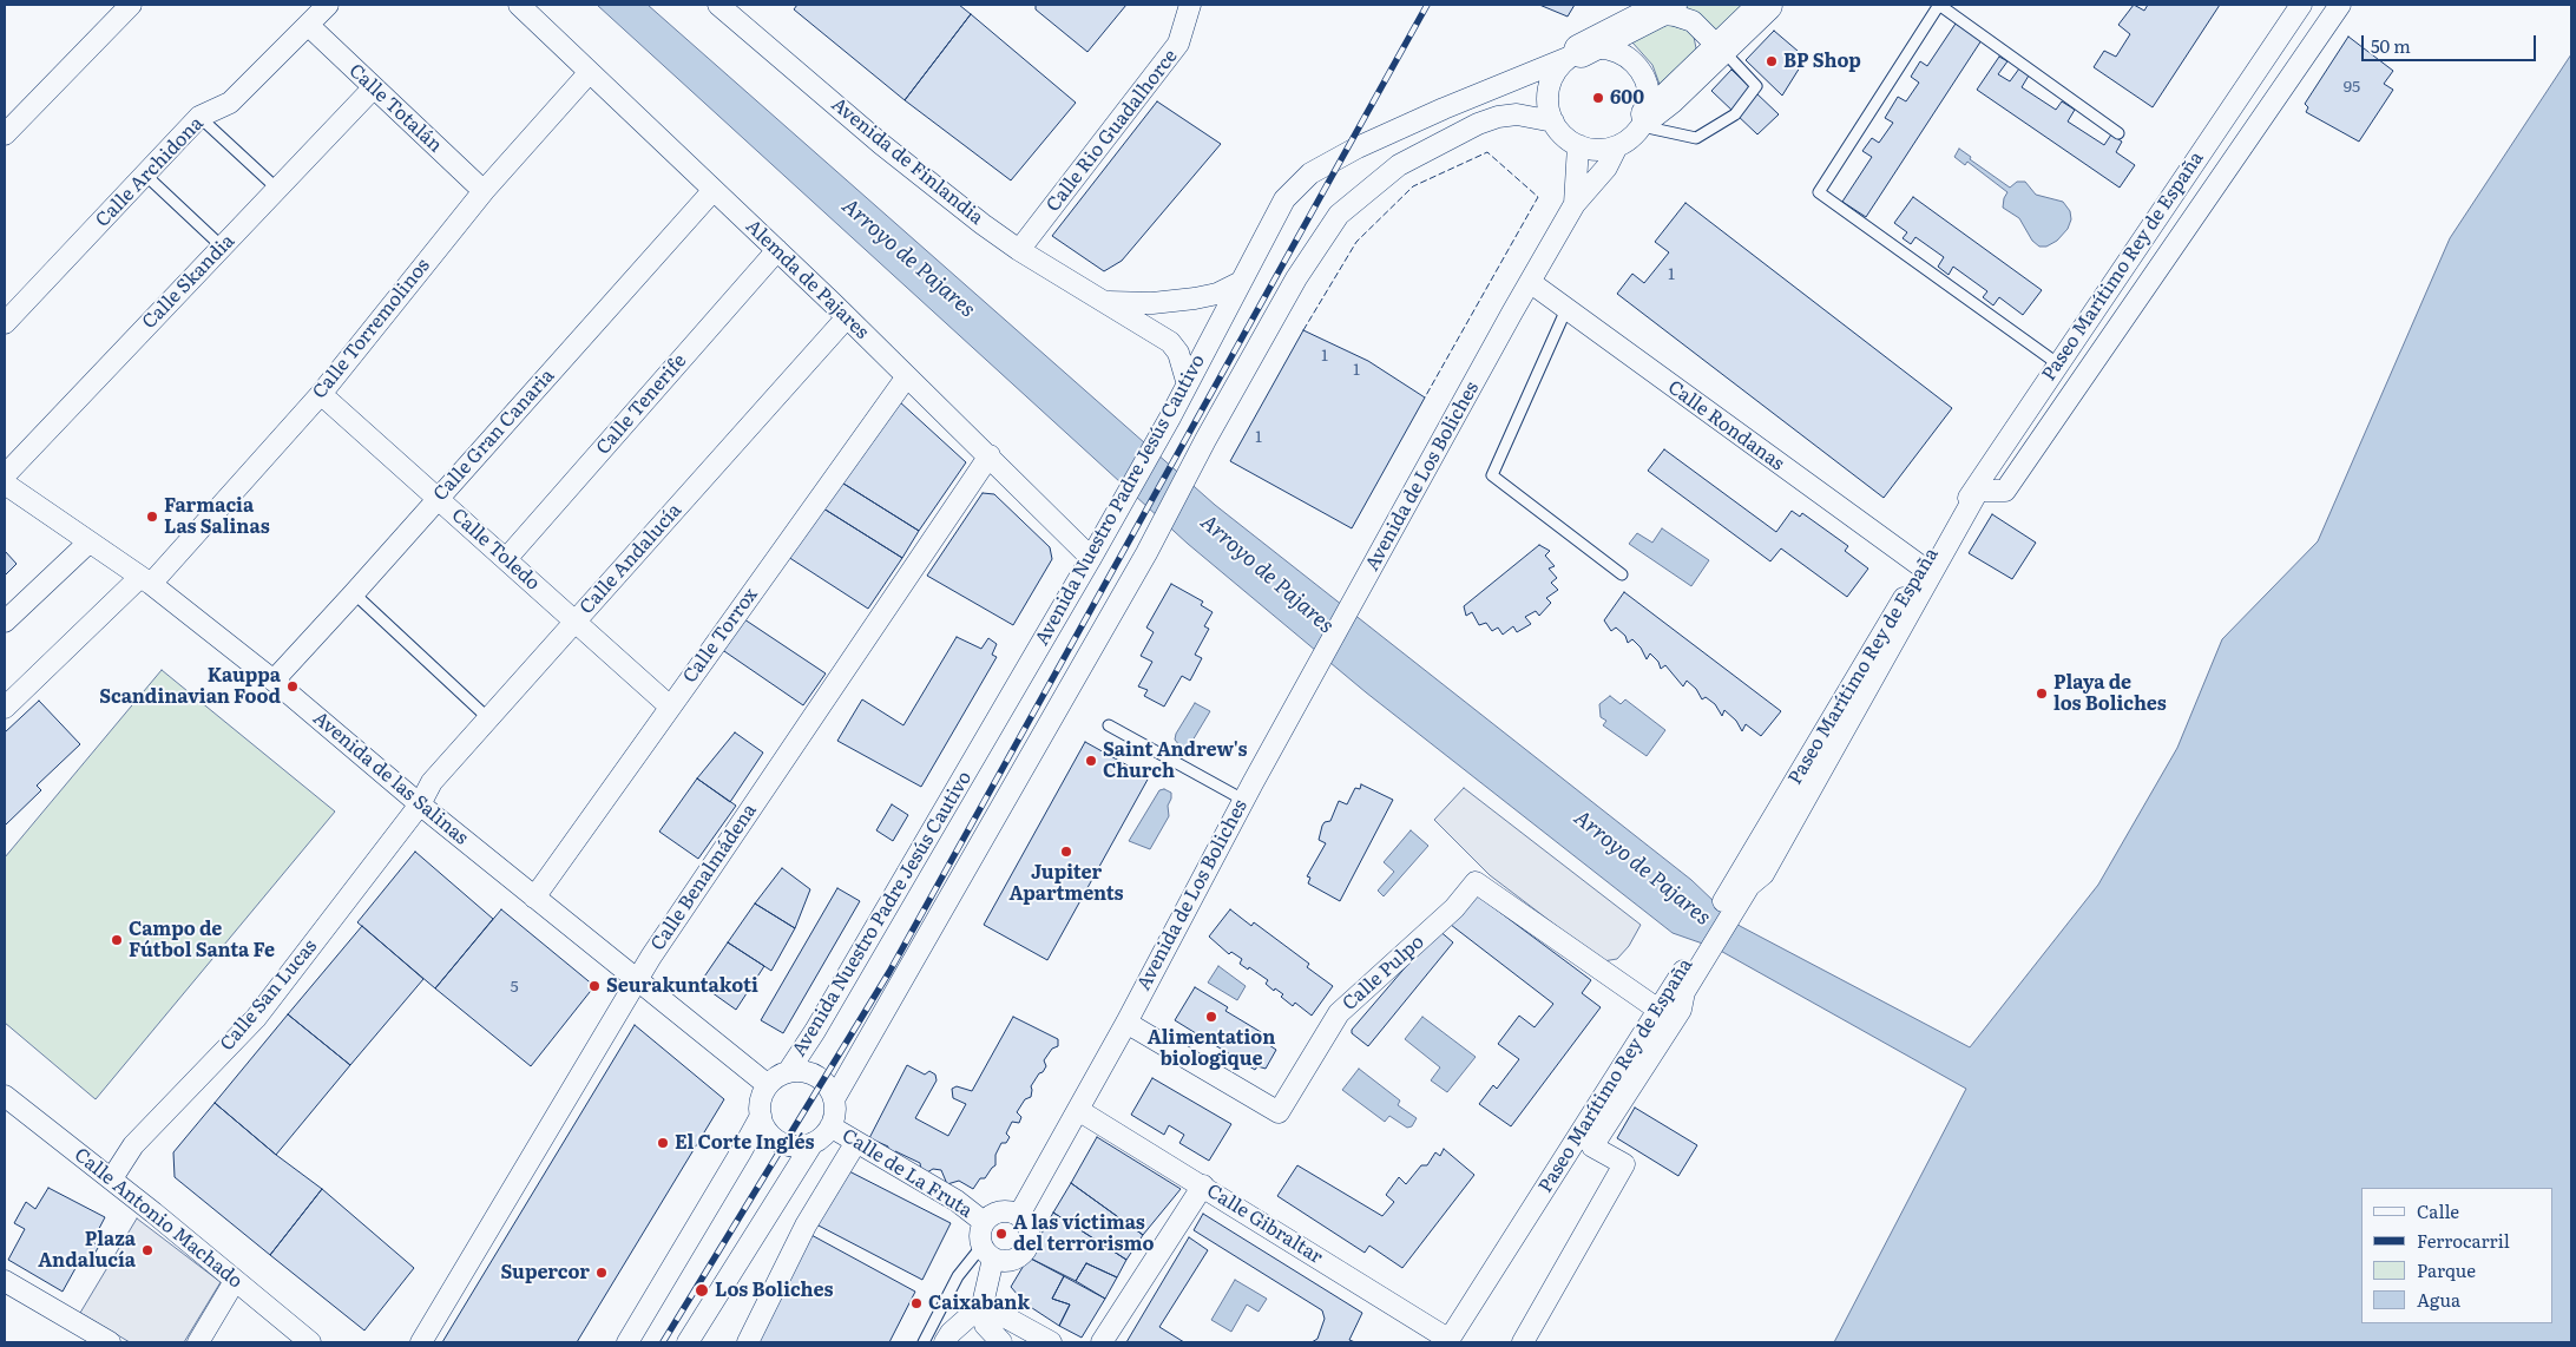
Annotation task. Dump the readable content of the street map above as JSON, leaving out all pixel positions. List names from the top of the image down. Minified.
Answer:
{"streets":{"street":["Calle Totalán","Calle Rio Guadalhorce","Avenida de Finlandia","Calle Archidona","Paseo Marítimo Rey de España","Alemda de Pajares","Calle Skandia","Calle Torremolinos","Calle Tenerife","Calle Rondanas","Calle Gran Canaria","Avenida de Los Boliches","Avenida Nuestro Padre Jesús Cautivo","Calle Toledo","Calle Andalucía","Calle Torrox","Avenida de las Salinas","Calle Benalmádena","Calle Pulpo","Calle San Lucas","Calle de La Fruta","Calle Antonio Machado","Calle Gibraltar"]},"crossings":[["Calle Totalán","Calle Archidona"],["Calle Totalán","Calle Skandia"],["Calle Totalán","Calle Torremolinos"],["Calle Rio Guadalhorce","Avenida de Finlandia"],["Avenida de Finlandia","Avenida Nuestro Padre Jesús Cautivo"],["Paseo Marítimo Rey de España","Calle Rondanas"],["Paseo Marítimo Rey de España","Calle Pulpo"],["Paseo Marítimo Rey de España","Calle Gibraltar"],["Alemda de Pajares","Calle Torremolinos"],["Alemda de Pajares","Calle Tenerife"],["Alemda de Pajares","Calle Gran Canaria"],["Alemda de Pajares","Avenida Nuestro Padre Jesús Cautivo"],["Alemda de Pajares","Calle Andalucía"],["Alemda de Pajares","Calle Torrox"],["Alemda de Pajares","Calle Benalmádena"],["Calle Torremolinos","Calle Toledo"],["Calle Torremolinos","Avenida de las Salinas"],["Calle Tenerife","Calle Toledo"],["Calle Rondanas","Avenida de Los Boliches"],["Calle Gran Canaria","Calle Toledo"],["Calle Gran Canaria","Avenida de las Salinas"],["Avenida de Los Boliches","Avenida Nuestro Padre Jesús Cautivo"],["Avenida de Los Boliches","Calle Pulpo"],["Avenida de Los Boliches","Calle de La Fruta"],["Avenida de Los Boliches","Calle Gibraltar"],["Avenida Nuestro Padre Jesús Cautivo","Avenida de las Salinas"],["Avenida Nuestro Padre Jesús Cautivo","Calle de La Fruta"],["Calle Toledo","Calle Andalucía"],["Calle Toledo","Calle Torrox"],["Calle Andalucía","Avenida de las Salinas"],["Calle Andalucía","Calle San Lucas"],["Calle Torrox","Avenida de las Salinas"],["Avenida de las Salinas","Calle Benalmádena"],["Avenida de las Salinas","Calle San Lucas"],["Avenida de las Salinas","Calle de La Fruta"],["Calle San Lucas","Calle Antonio Machado"]],"water":["Arroyo de Pajares"],"places":["BP Shop","600","Farmacia Las Salinas","Kauppa Scandinavian Food","Playa de los Boliches","Saint Andrew's Church","Jupiter Apartments","Campo de Fútbol Santa Fe","Seurakuntakoti","Alimentation biologique","El Corte Inglés","A las víctimas del terrorismo","Plaza Andalucía","Supercor","Los Boliches","Caixabank"],"house_numbers":["95","1","1","1","1","5"],"legend":["Calle","Ferrocarril","Parque","Agua"],"scale_bar":"50 m"}
